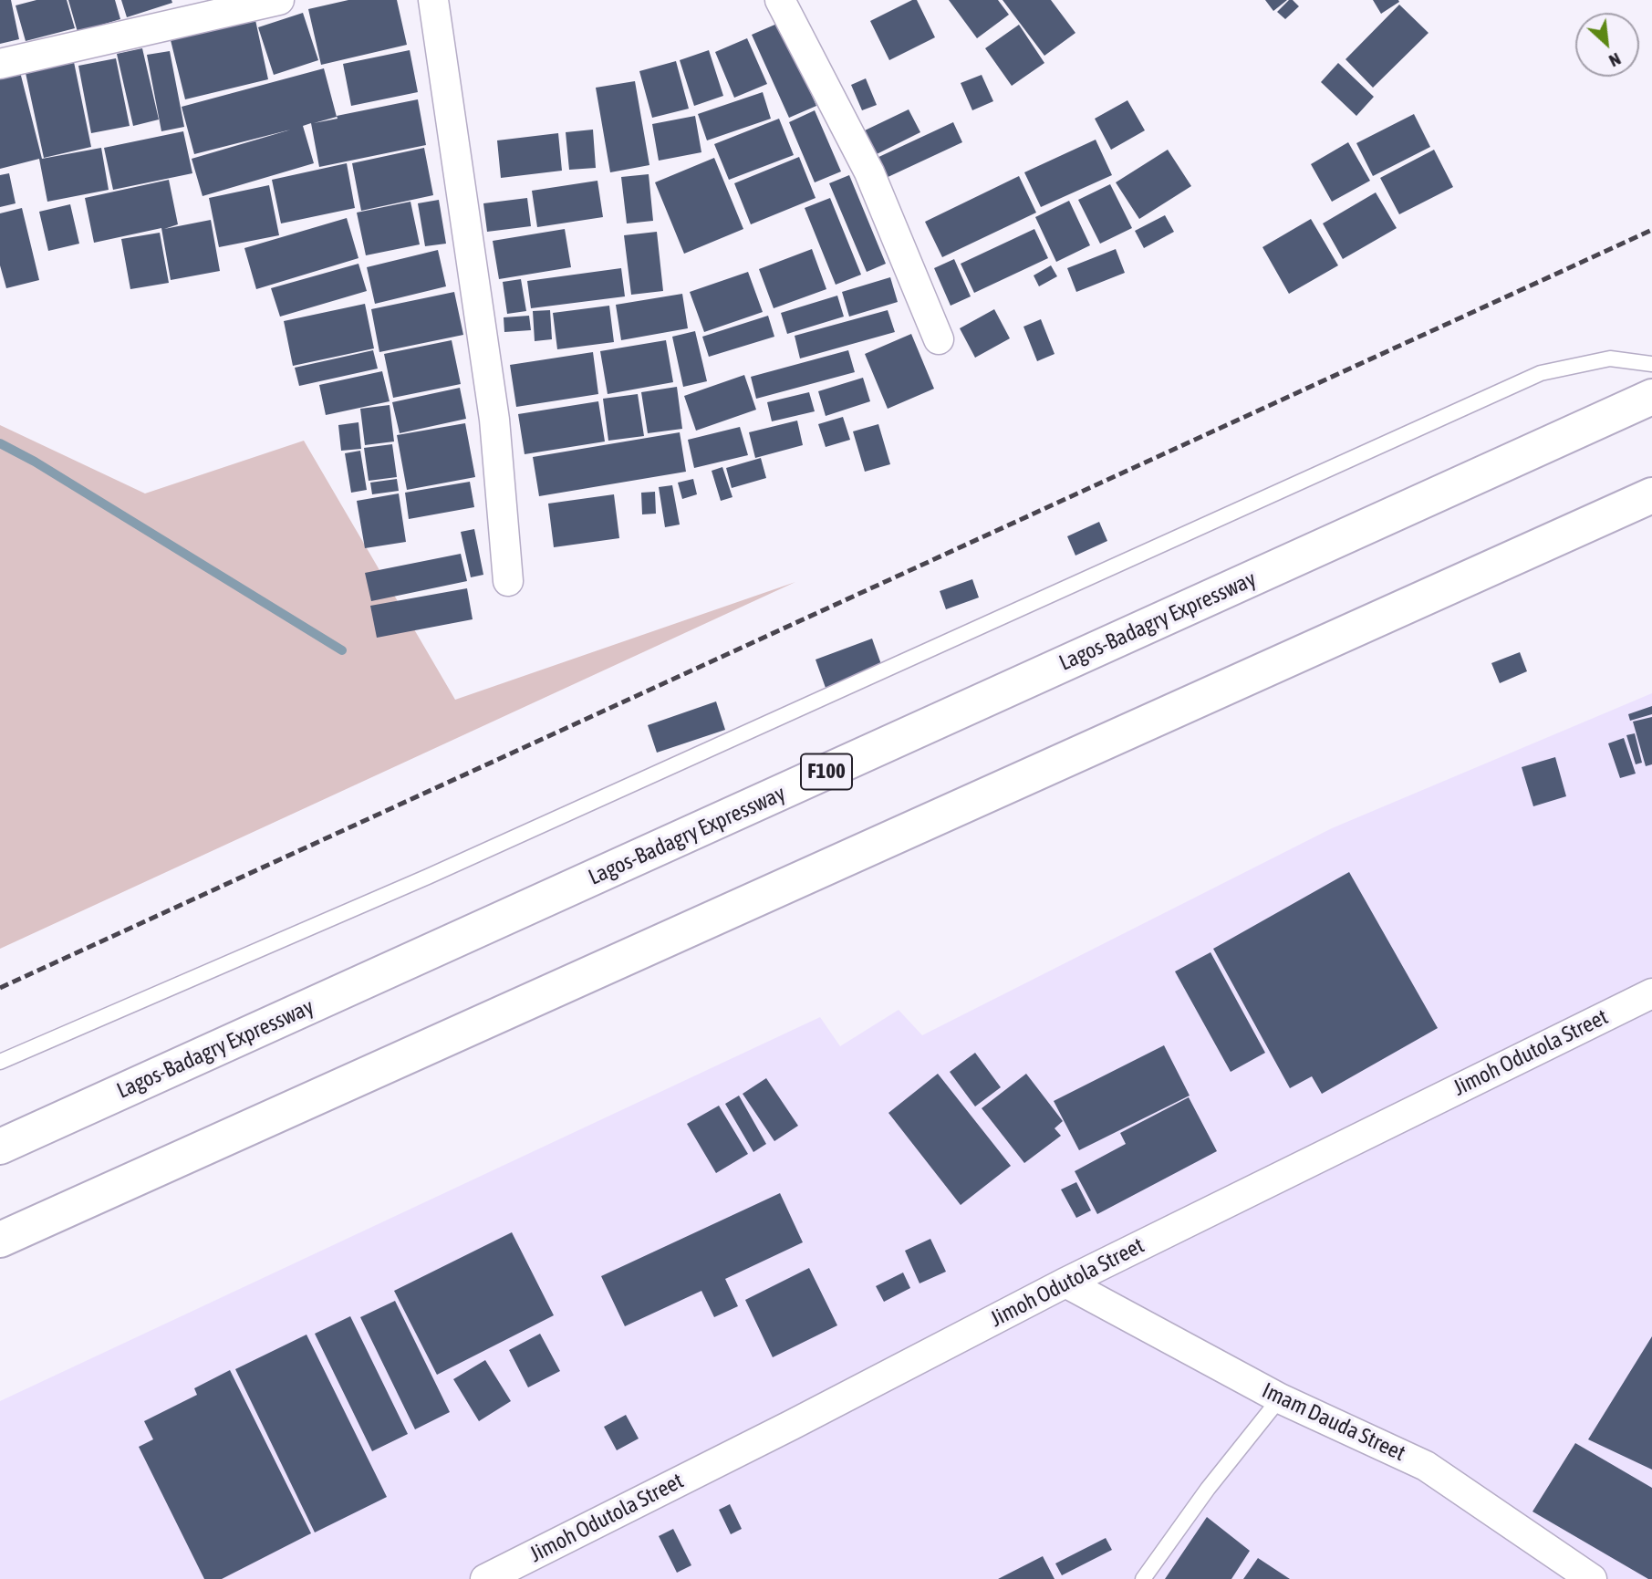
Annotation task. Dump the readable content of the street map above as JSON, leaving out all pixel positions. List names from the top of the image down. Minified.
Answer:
{"streets":{"highway":["Lagos-Badagry Expressway","F100"],"street":["Jimoh Odutola Street","Imam Dauda Street"]},"crossings":[["Jimoh Odutola Street","Imam Dauda Street"]],"north":"bottom right"}
